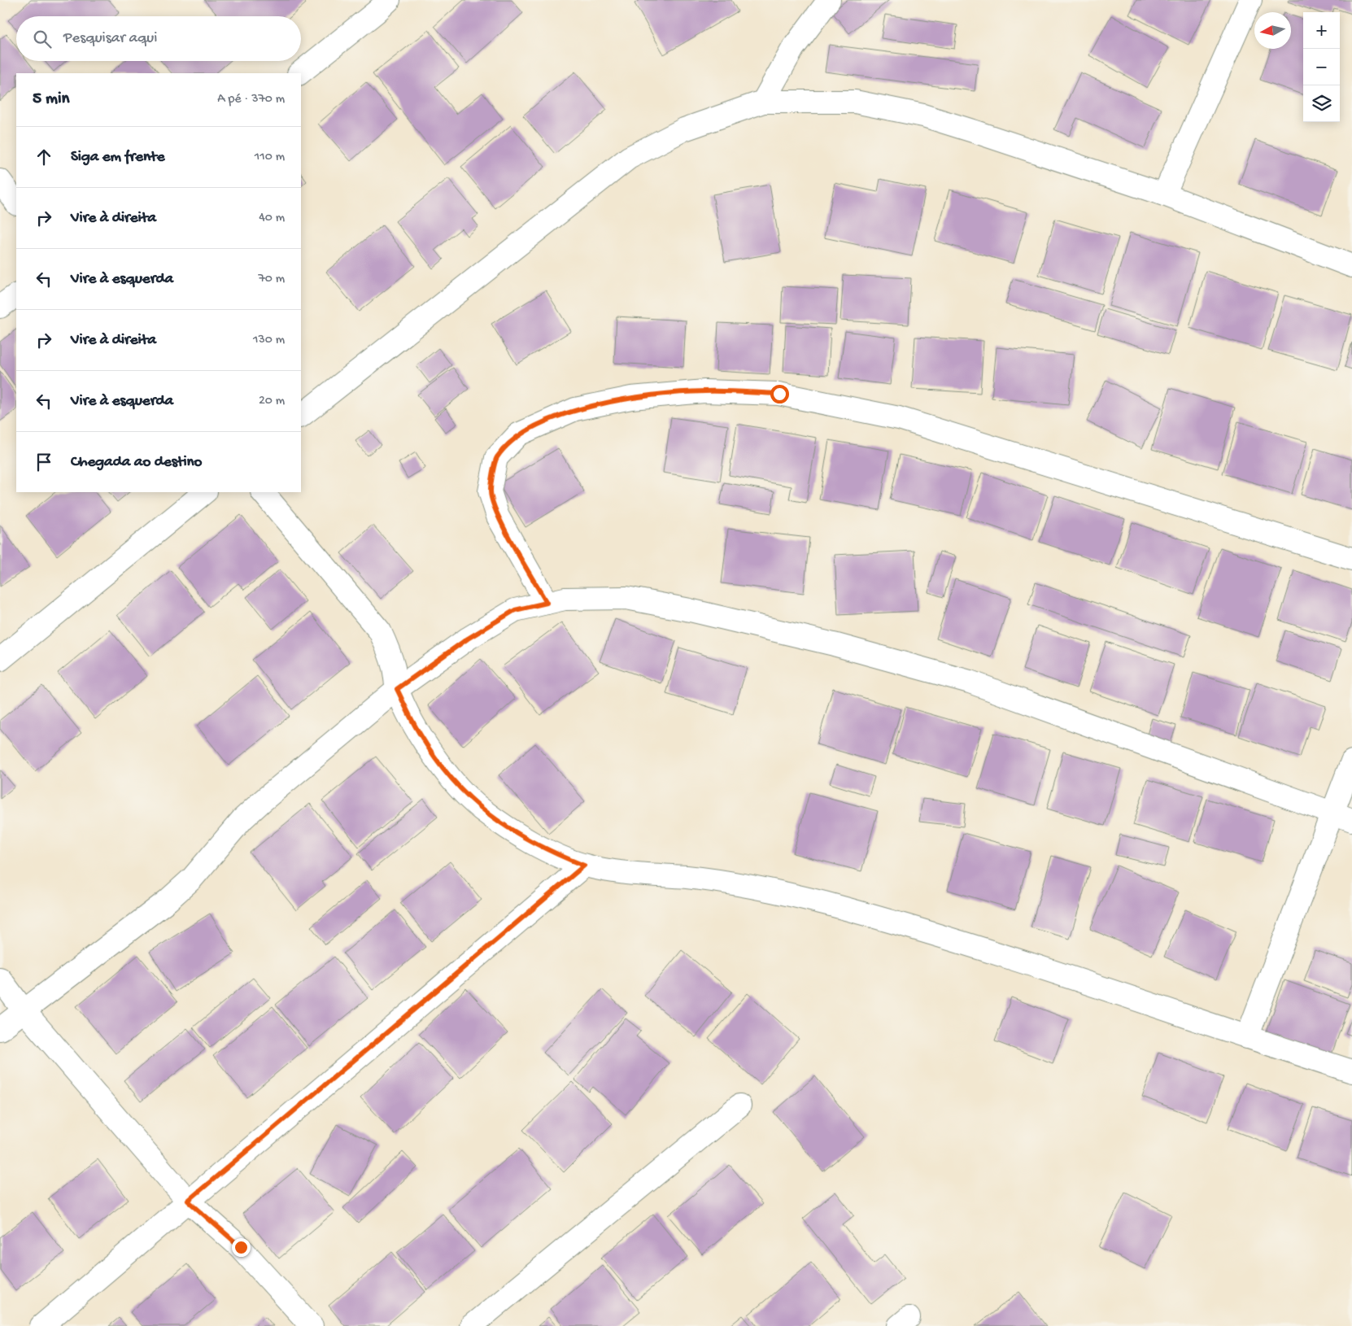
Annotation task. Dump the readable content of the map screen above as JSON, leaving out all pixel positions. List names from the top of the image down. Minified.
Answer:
{"north":"left","page":{"map_buttons":["+","−"],"search":"Pesquisar aqui","heading":["5 min","A pé · 370 m"],"list":[["Siga em frente","110 m"],["Vire à direita","40 m"],["Vire à esquerda","70 m"],["Vire à direita","130 m"],["Vire à esquerda","20 m"],"Chegada ao destino"]}}
